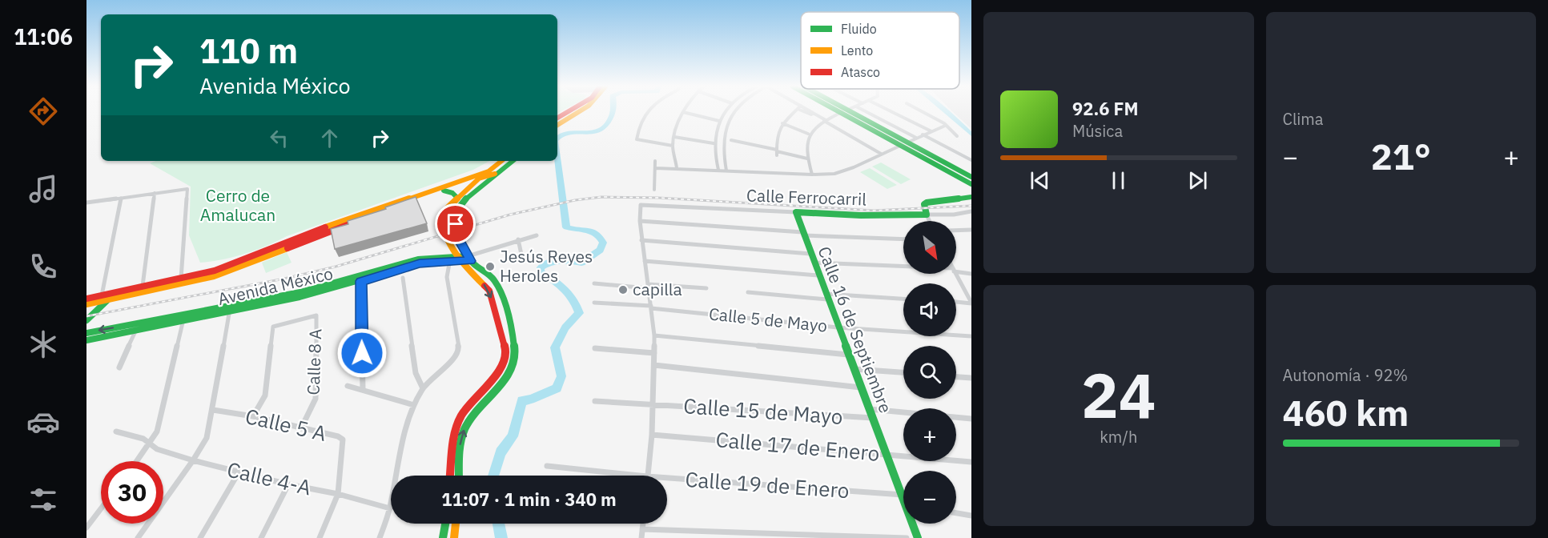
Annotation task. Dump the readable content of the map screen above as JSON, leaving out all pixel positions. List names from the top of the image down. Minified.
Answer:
{"streets":{"street":["Calle Ferrocarril","Avenida México","Calle 5 de Mayo","Calle 16 de Septiembre","Calle 8 A","Calle 15 de Mayo","Calle 5 A","Calle 17 de Enero","Calle 4-A","Calle 19 de Enero"]},"crossings":[["Calle Ferrocarril","Calle 16 de Septiembre"],["Calle 5 de Mayo","Calle 16 de Septiembre"],["Calle 16 de Septiembre","Calle 15 de Mayo"],["Calle 16 de Septiembre","Calle 17 de Enero"],["Calle 16 de Septiembre","Calle 19 de Enero"],["Calle 8 A","Calle 5 A"],["Calle 5 A","Calle 4-A"]],"parks":["Cerro de Amalucan"],"places":["Jesús Reyes Heroles","capilla"],"legend":["Fluido","Lento","Atasco"],"north":"bottom right","page":{"tabs":"11:06","tile":["Clima",["24","km/h"],["Autonomía · 92%","460 km"]],"turn":["110 m","Avenida México"],"song":["92.6 FM","Música"],"heat":["−","21°","+"],"map_buttons":["+","−"],"limit":"30","trip":"11:07 · 1 min · 340 m"}}
